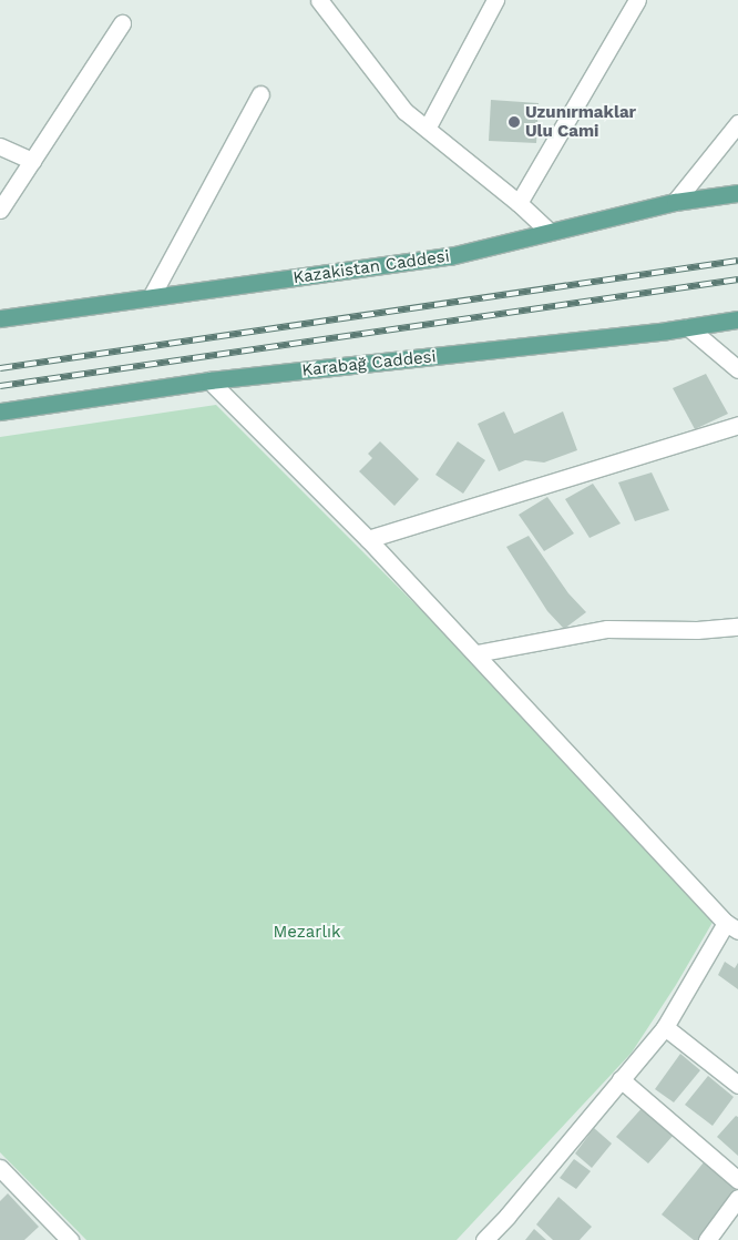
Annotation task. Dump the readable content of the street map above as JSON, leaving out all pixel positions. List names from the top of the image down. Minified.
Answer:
{"streets":{"main road":["Kazakistan Caddesi","Karabağ Caddesi"]},"parks":["Mezarlık"],"places":["Uzunırmaklar Ulu Cami"]}
